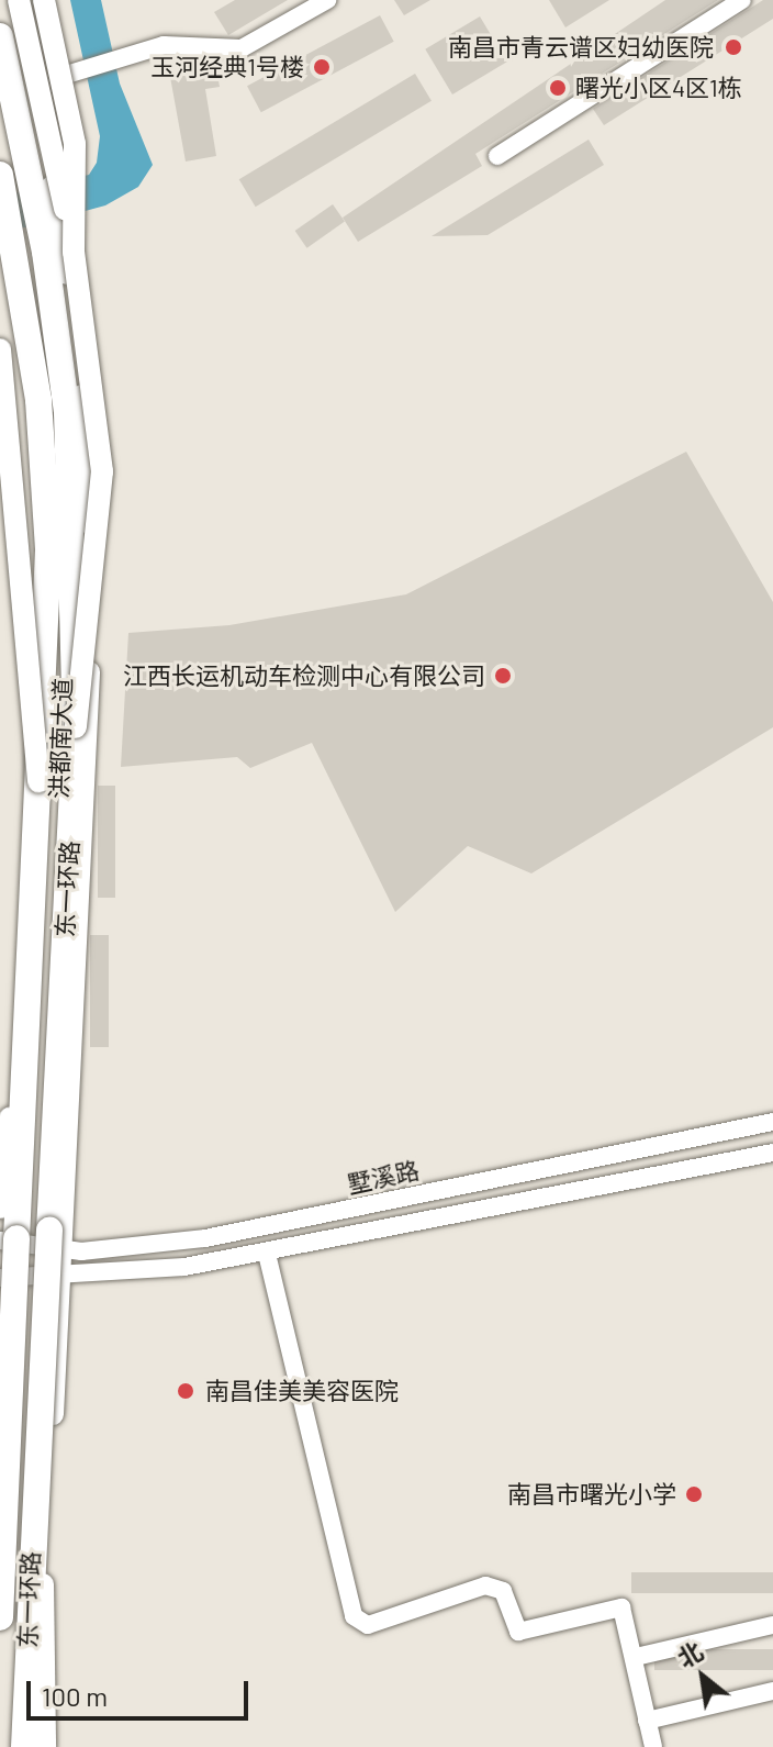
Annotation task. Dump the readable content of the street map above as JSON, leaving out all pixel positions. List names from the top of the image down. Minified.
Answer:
{"streets":{"highway":["东一环路"],"main road":["洪都南大道"],"street":["墅溪路"]},"crossings":[["洪都南大道","墅溪路"]],"places":["南昌市青云谱区妇幼医院","玉河经典1号楼","曙光小区4区1栋","江西长运机动车检测中心有限公司","南昌佳美美容医院","南昌市曙光小学"],"scale_bar":"100 m","north":"top left"}
